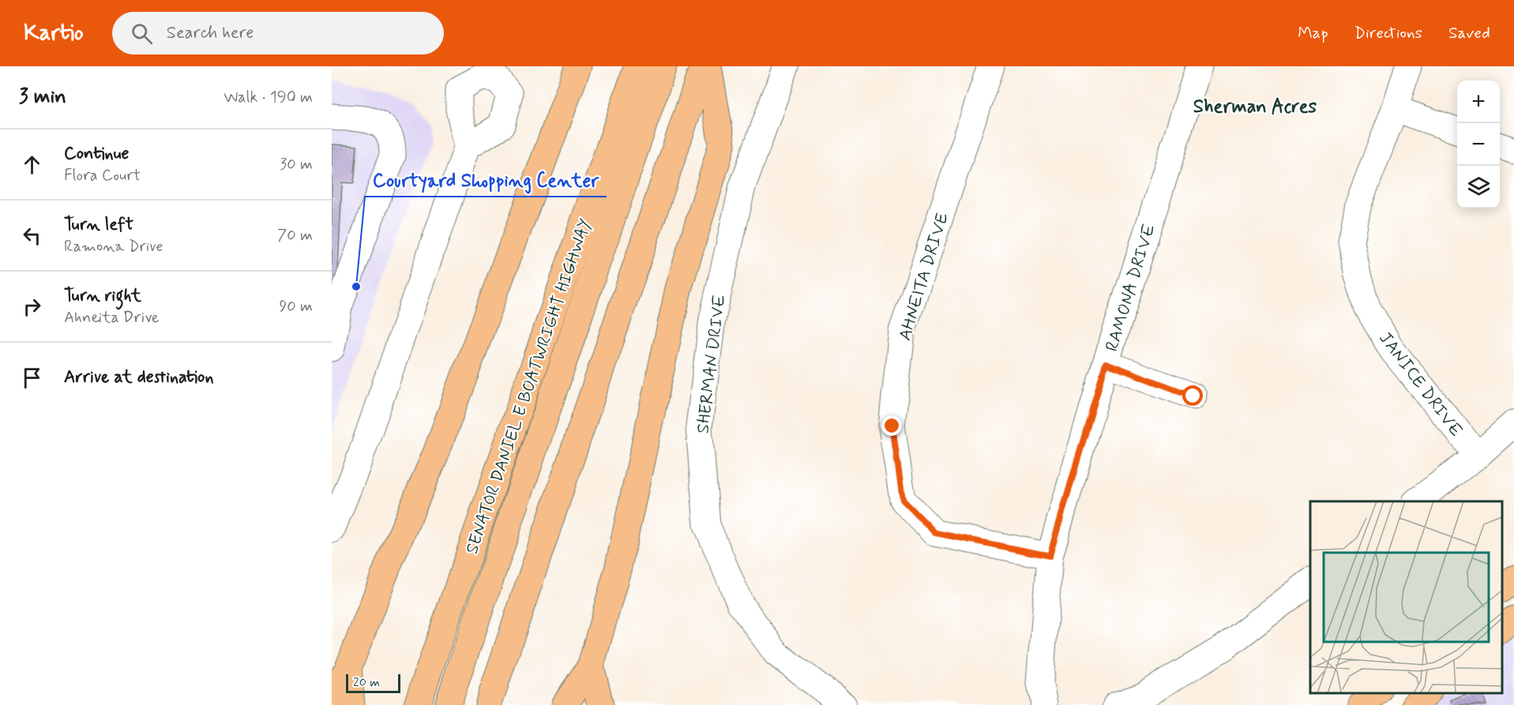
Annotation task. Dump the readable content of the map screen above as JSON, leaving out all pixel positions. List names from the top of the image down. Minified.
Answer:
{"streets":{"main road":["SENATOR DANIEL E BOATWRIGHT HIGHWAY"],"street":["AHNEITA DRIVE","RAMONA DRIVE","SHERMAN DRIVE","JANICE DRIVE"]},"crossings":[["AHNEITA DRIVE","RAMONA DRIVE"]],"districts":["Sherman Acres"],"places":["Courtyard Shopping Center"],"scale_bar":"20 m","page":{"header":"Kartio","search":"Search here","nav":["Map","Directions","Saved"],"heading":["3 min","Walk · 190 m"],"map_buttons":["+","−"],"list":[["Continue","Flora Court","30 m"],["Turn left","Ramona Drive","70 m"],["Turn right","Ahneita Drive","90 m"],"Arrive at destination"],"scale":"20 m"}}
